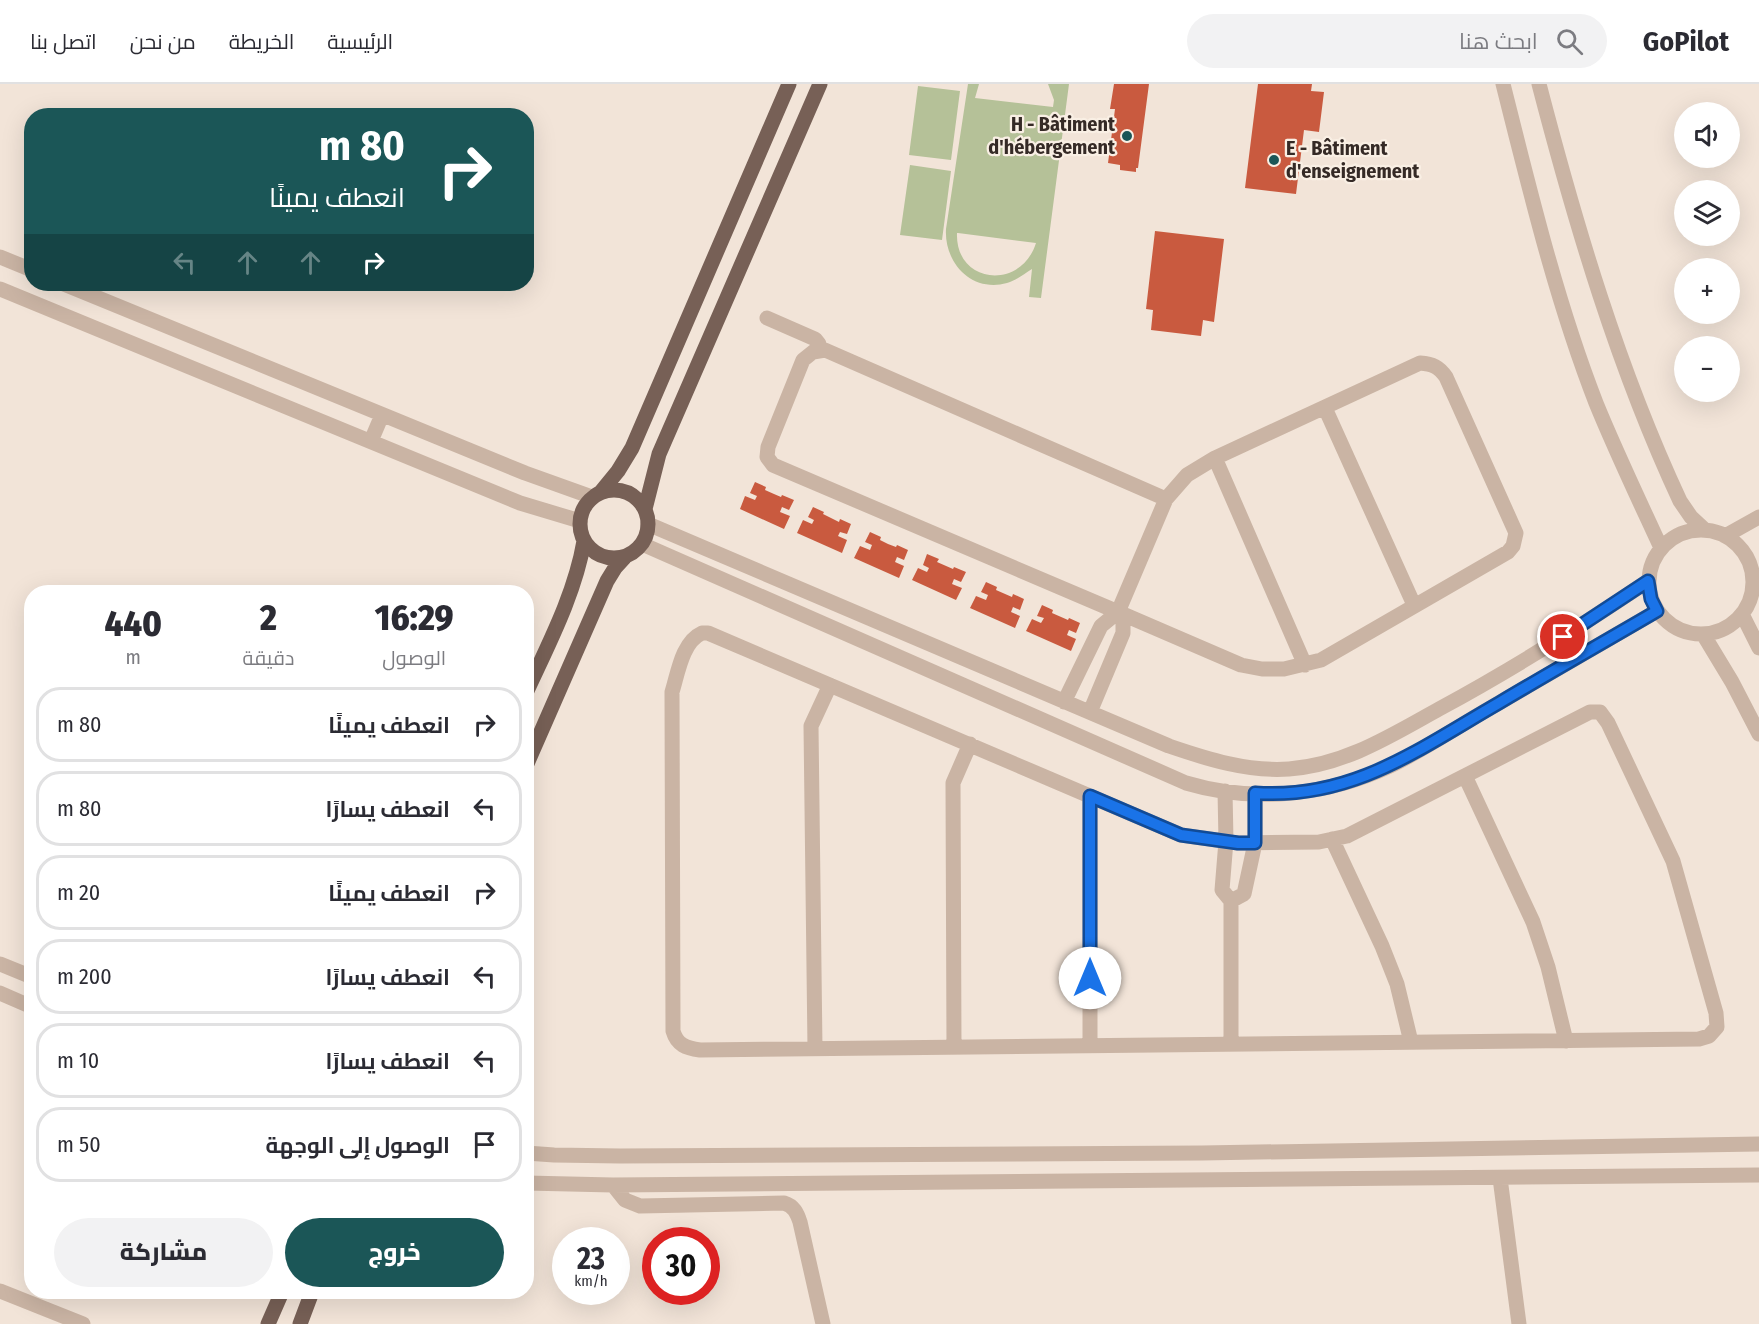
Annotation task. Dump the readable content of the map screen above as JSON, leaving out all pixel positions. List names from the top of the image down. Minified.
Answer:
{"places":["H - Bâtiment d'hébergement","E - Bâtiment d'enseignement"],"page":{"header":"GoPilot","search":"ابحث هنا","nav":["الرئيسية","الخريطة","من نحن","اتصل بنا"],"map_buttons":["+","−"],"turn":["80 m","انعطف يمينًا"],"eta":["16:29","الوصول","2","دقيقة","440","m"],"list":[{"name":"انعطف يمينًا","value":"80 m"},{"name":"انعطف يسارًا","value":"80 m"},{"name":"انعطف يمينًا","value":"20 m"},{"name":"انعطف يسارًا","value":"200 m"},{"name":"انعطف يسارًا","value":"10 m"},{"name":"الوصول إلى الوجهة","value":"50 m"}],"buttons":["خروج","مشاركة"],"speed":"23 km/h","limit":"30"}}
